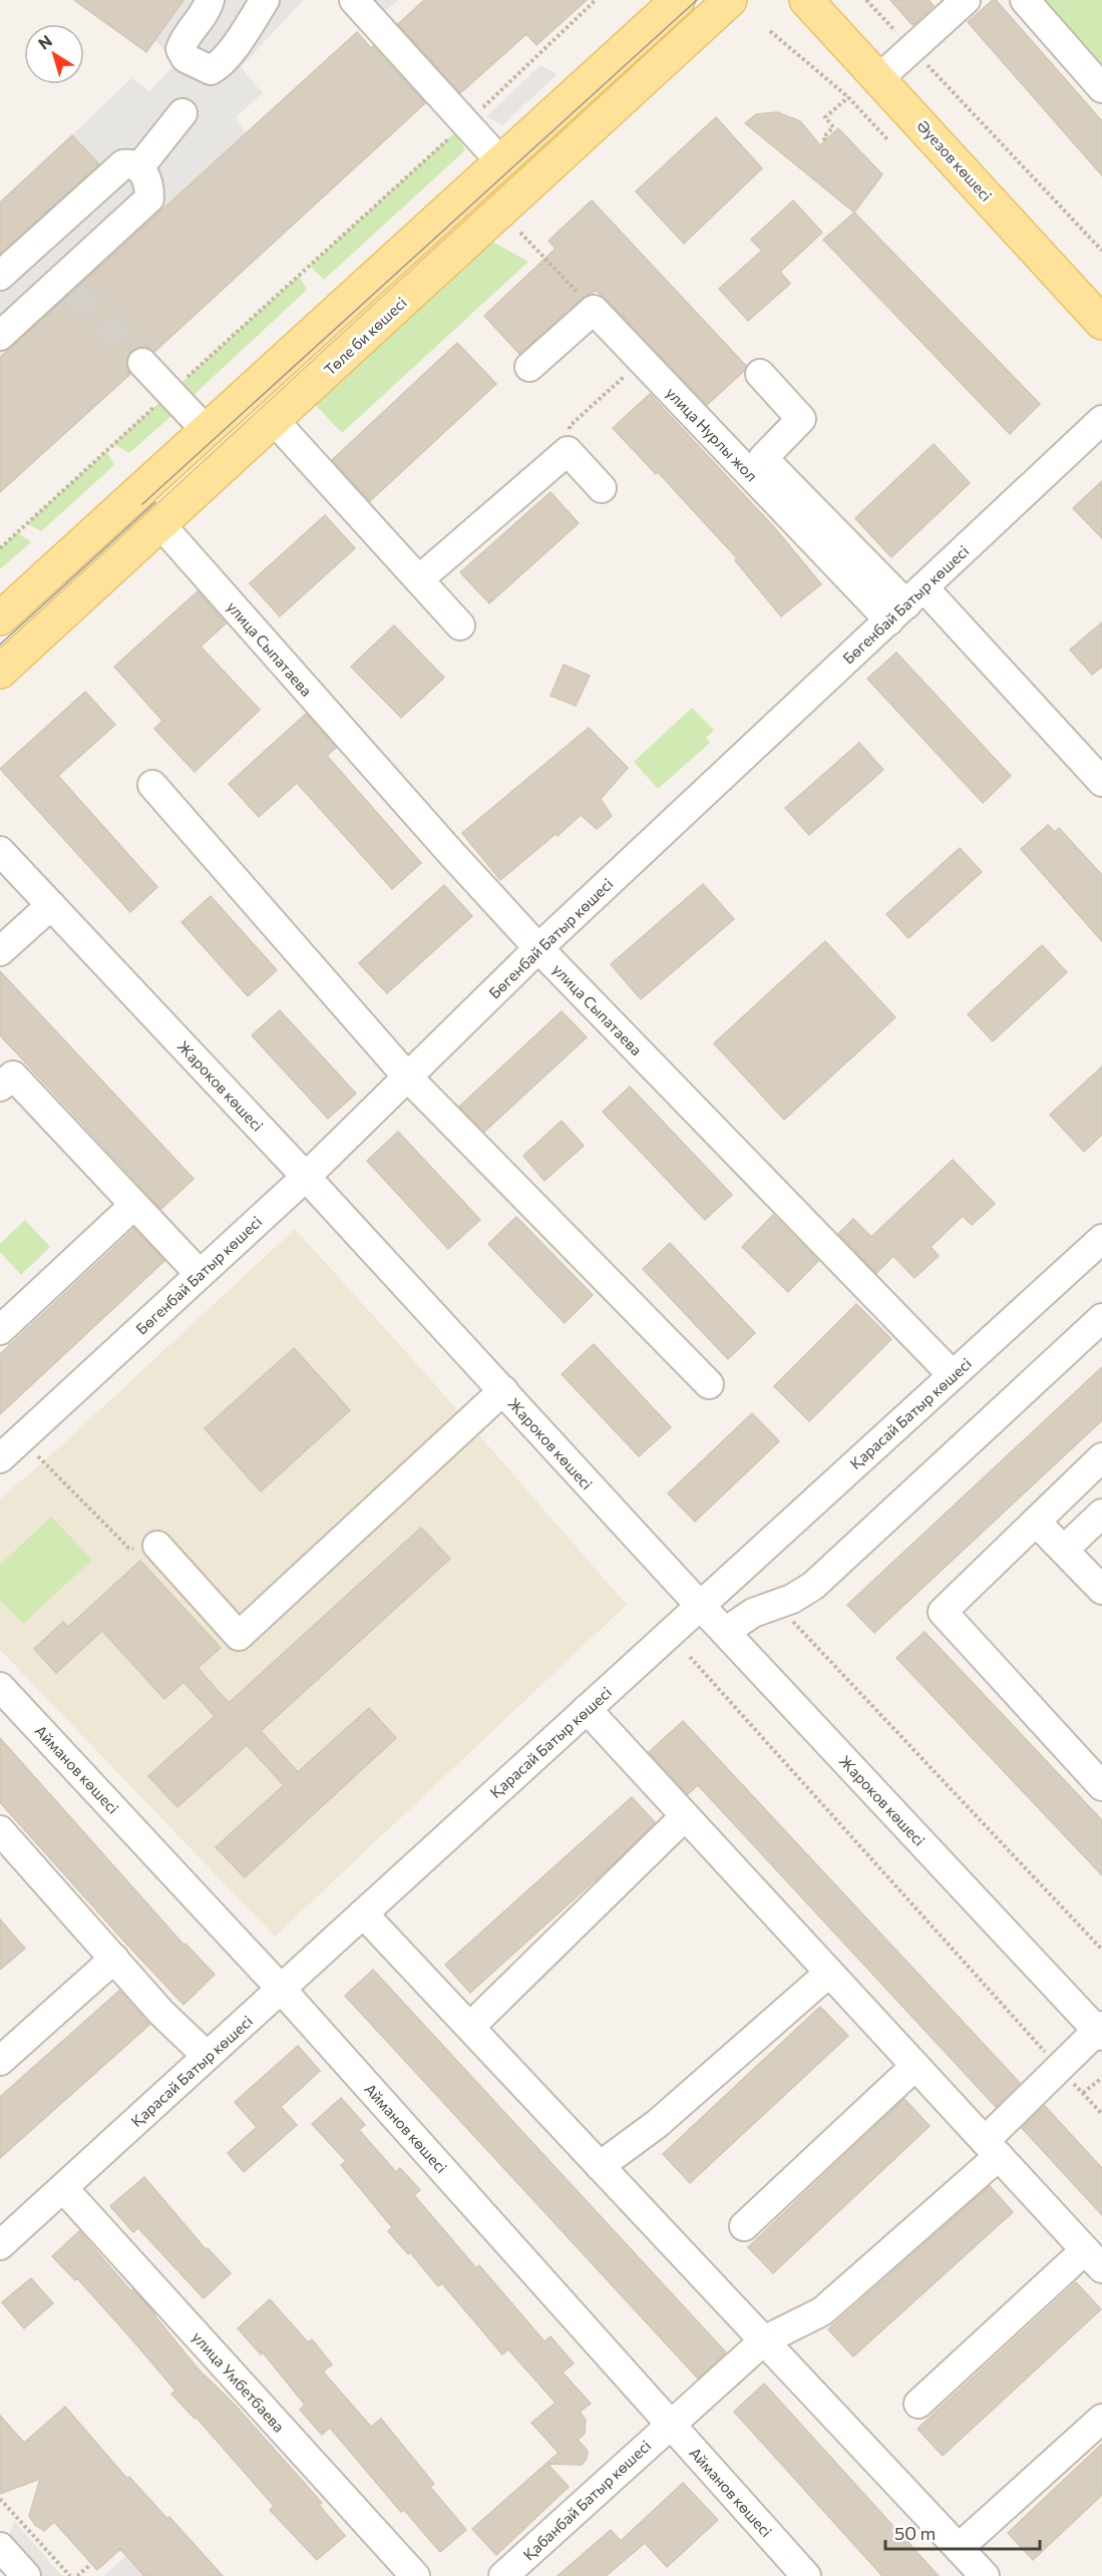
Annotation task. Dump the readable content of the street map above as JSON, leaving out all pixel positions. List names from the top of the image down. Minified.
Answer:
{"streets":{"main road":["Әуезов көшесі","Төле би көшесі"],"street":["улица Нурлы жол","Бөгенбай Батыр көшесі","улица Сыпатаева","Жароков көшесі","Қарасай Батыр көшесі","Айманов көшесі","улица Умбетбаева","Қабанбай Батыр көшесі"]},"crossings":[["Төле би көшесі","улица Сыпатаева"],["улица Нурлы жол","Бөгенбай Батыр көшесі"],["Бөгенбай Батыр көшесі","улица Сыпатаева"],["Бөгенбай Батыр көшесі","Жароков көшесі"],["улица Сыпатаева","Қарасай Батыр көшесі"],["Жароков көшесі","Қарасай Батыр көшесі"],["Жароков көшесі","Қабанбай Батыр көшесі"],["Қарасай Батыр көшесі","Айманов көшесі"],["Қарасай Батыр көшесі","улица Умбетбаева"],["Айманов көшесі","Қабанбай Батыр көшесі"]],"scale_bar":"50 m","north":"top left"}
